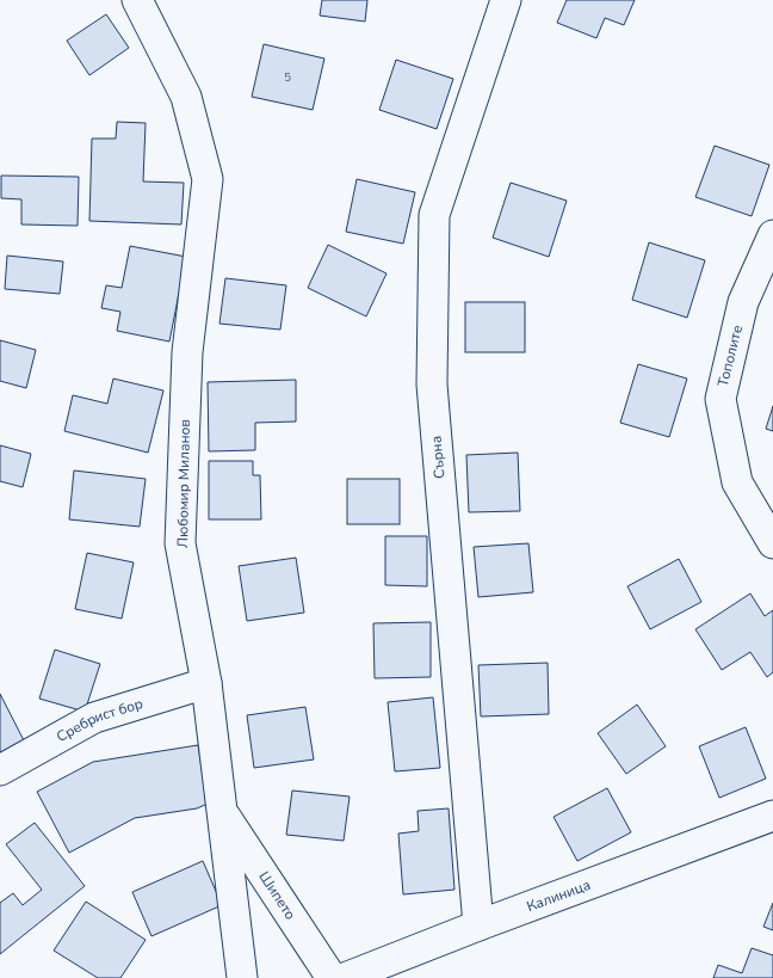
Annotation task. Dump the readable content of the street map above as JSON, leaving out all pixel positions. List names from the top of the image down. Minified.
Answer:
{"streets":{"street":["Тополите","Сърна","Любомир Миланов","Сребрист бор","Шипето","Калиница"]},"crossings":[["Сърна","Калиница"],["Любомир Миланов","Сребрист бор"],["Любомир Миланов","Шипето"]],"house_numbers":["5"]}
